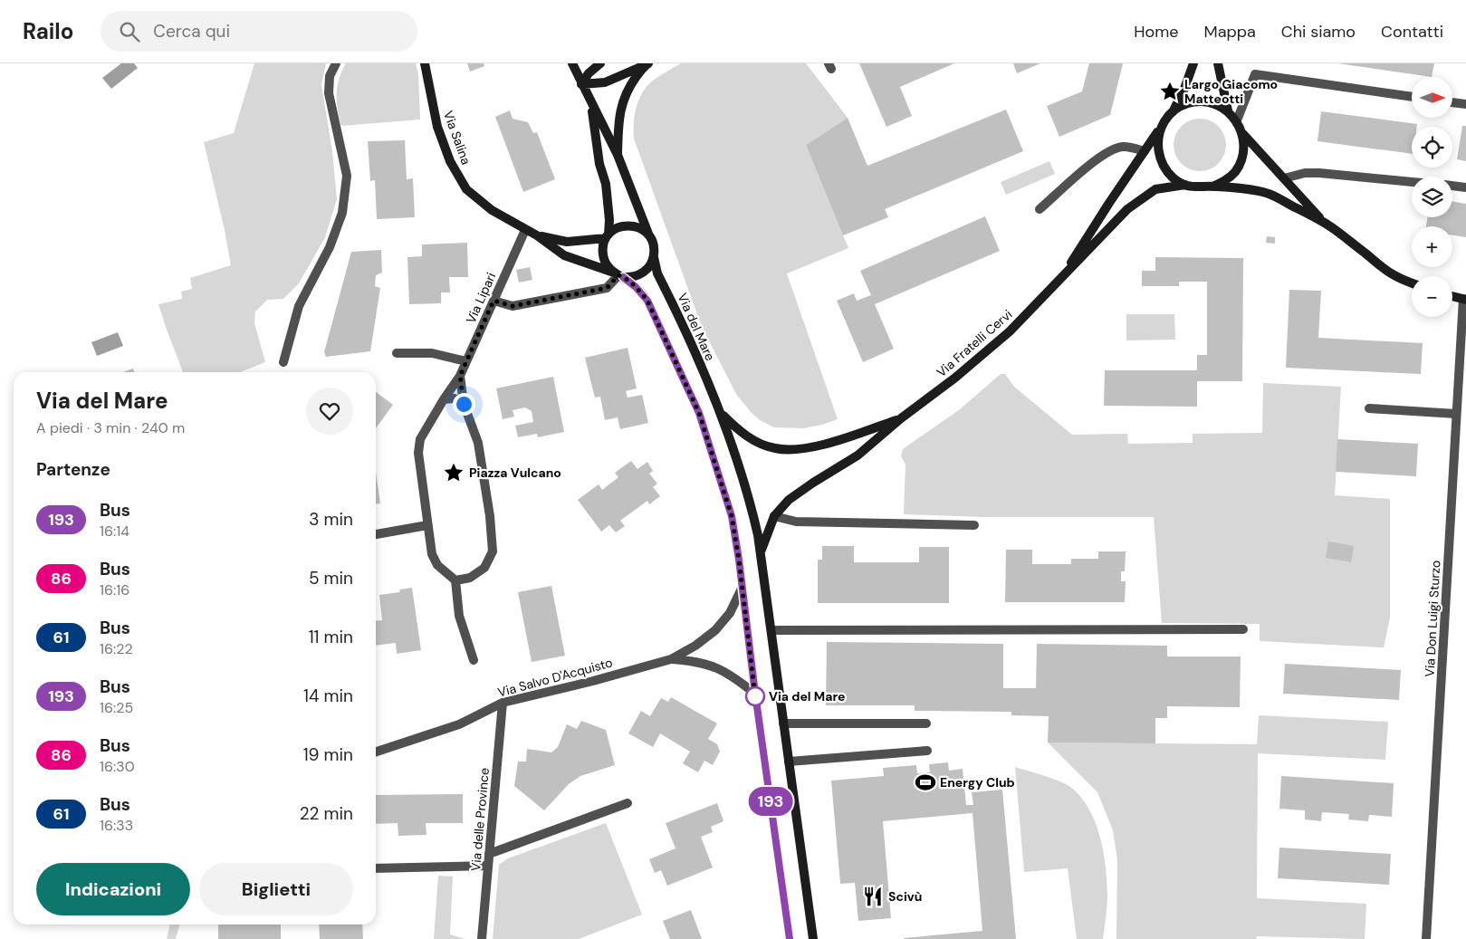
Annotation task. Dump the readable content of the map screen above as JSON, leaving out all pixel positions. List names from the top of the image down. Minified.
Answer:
{"streets":{"main road":["Via Salina","Via del Mare","Via Fratelli Cervi"],"street":["Via Lipari","Via Don Luigi Sturzo","Via Salvo D'Acquisto","Via delle Province"]},"crossings":[["Via Salina","Via Lipari"],["Via Salvo D'Acquisto","Via delle Province"]],"places":{"place":["Largo Giacomo Matteotti","Piazza Vulcano"],"other":["Via del Mare"],"sports":["Energy Club"],"restaurant":["Scivù"]},"lines":["bus line 193"],"north":"right","page":{"header":"Railo","search":"Cerca qui","nav":["Home","Mappa","Chi siamo","Contatti"],"on_map":"193","map_buttons":["+","−"],"heading":[["Via del Mare","A piedi · 3 min · 240 m"],"Partenze"],"list":[{"mark":"193","name":"Bus","note":"16:14","value":"3 min"},{"mark":"86","name":"Bus","note":"16:16","value":"5 min"},{"mark":"61","name":"Bus","note":"16:22","value":"11 min"},{"mark":"193","name":"Bus","note":"16:25","value":"14 min"},{"mark":"86","name":"Bus","note":"16:30","value":"19 min"},{"mark":"61","name":"Bus","note":"16:33","value":"22 min"}],"buttons":["Indicazioni","Biglietti"]}}
